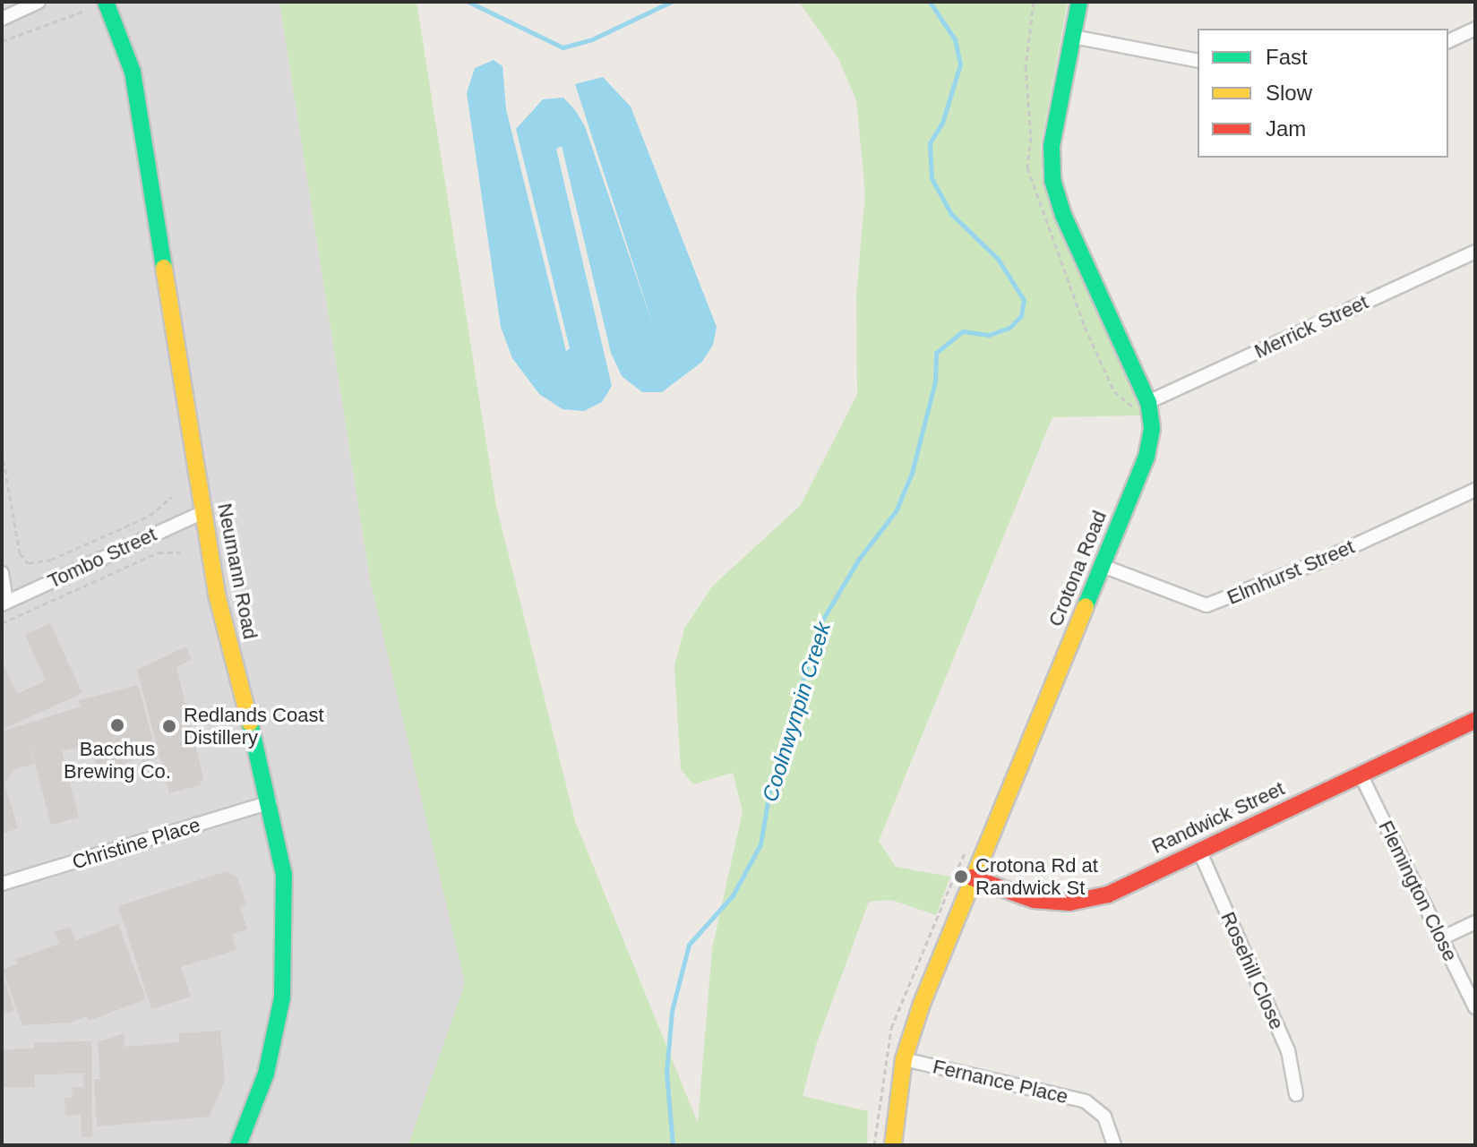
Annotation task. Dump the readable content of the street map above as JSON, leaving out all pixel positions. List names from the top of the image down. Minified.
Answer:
{"streets":{"street":["Merrick Street","Tombo Street","Crotona Road","Neumann Road","Elmhurst Street","Randwick Street","Christine Place","Flemington Close","Rosehill Close","Fernance Place"]},"crossings":[["Merrick Street","Crotona Road"],["Tombo Street","Neumann Road"],["Crotona Road","Elmhurst Street"],["Crotona Road","Randwick Street"],["Crotona Road","Fernance Place"],["Neumann Road","Christine Place"],["Randwick Street","Flemington Close"],["Randwick Street","Rosehill Close"]],"water":["Coolnwynpin Creek"],"places":["Bacchus Brewing Co.","Redlands Coast Distillery","Crotona Rd at Randwick St"],"legend":["Fast","Slow","Jam"]}
